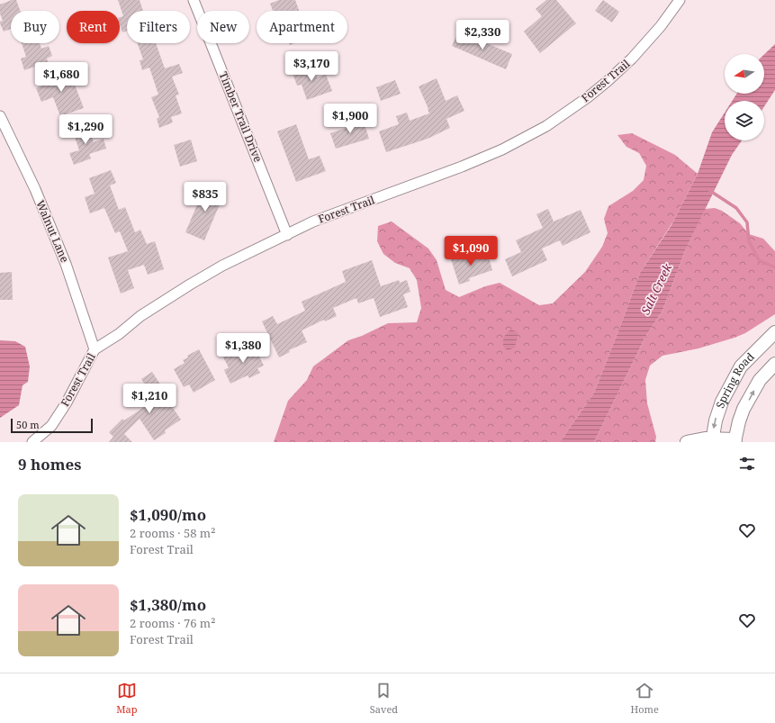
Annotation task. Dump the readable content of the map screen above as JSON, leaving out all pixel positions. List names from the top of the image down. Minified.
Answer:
{"streets":{"street":["Forest Trail","Timber Trail Drive","Walnut Lane","Spring Road"]},"crossings":[["Forest Trail","Timber Trail Drive"],["Forest Trail","Walnut Lane"]],"water":["Salt Creek"],"scale_bar":"50 m","north":"left","page":{"chip":["Buy","Rent","Filters","New","Apartment"],"price":["$2,330","$3,170","$1,680","$1,900","$1,290","$835","$1,090","$1,380","$1,210"],"scale":"50 m","heading":"9 homes","list":[{"name":"$1,090/mo","note":"2 rooms · 58 m² · Forest Trail"},{"name":"$1,380/mo","note":"2 rooms · 76 m² · Forest Trail"}],"tabs":["Map","Saved","Home"]}}
